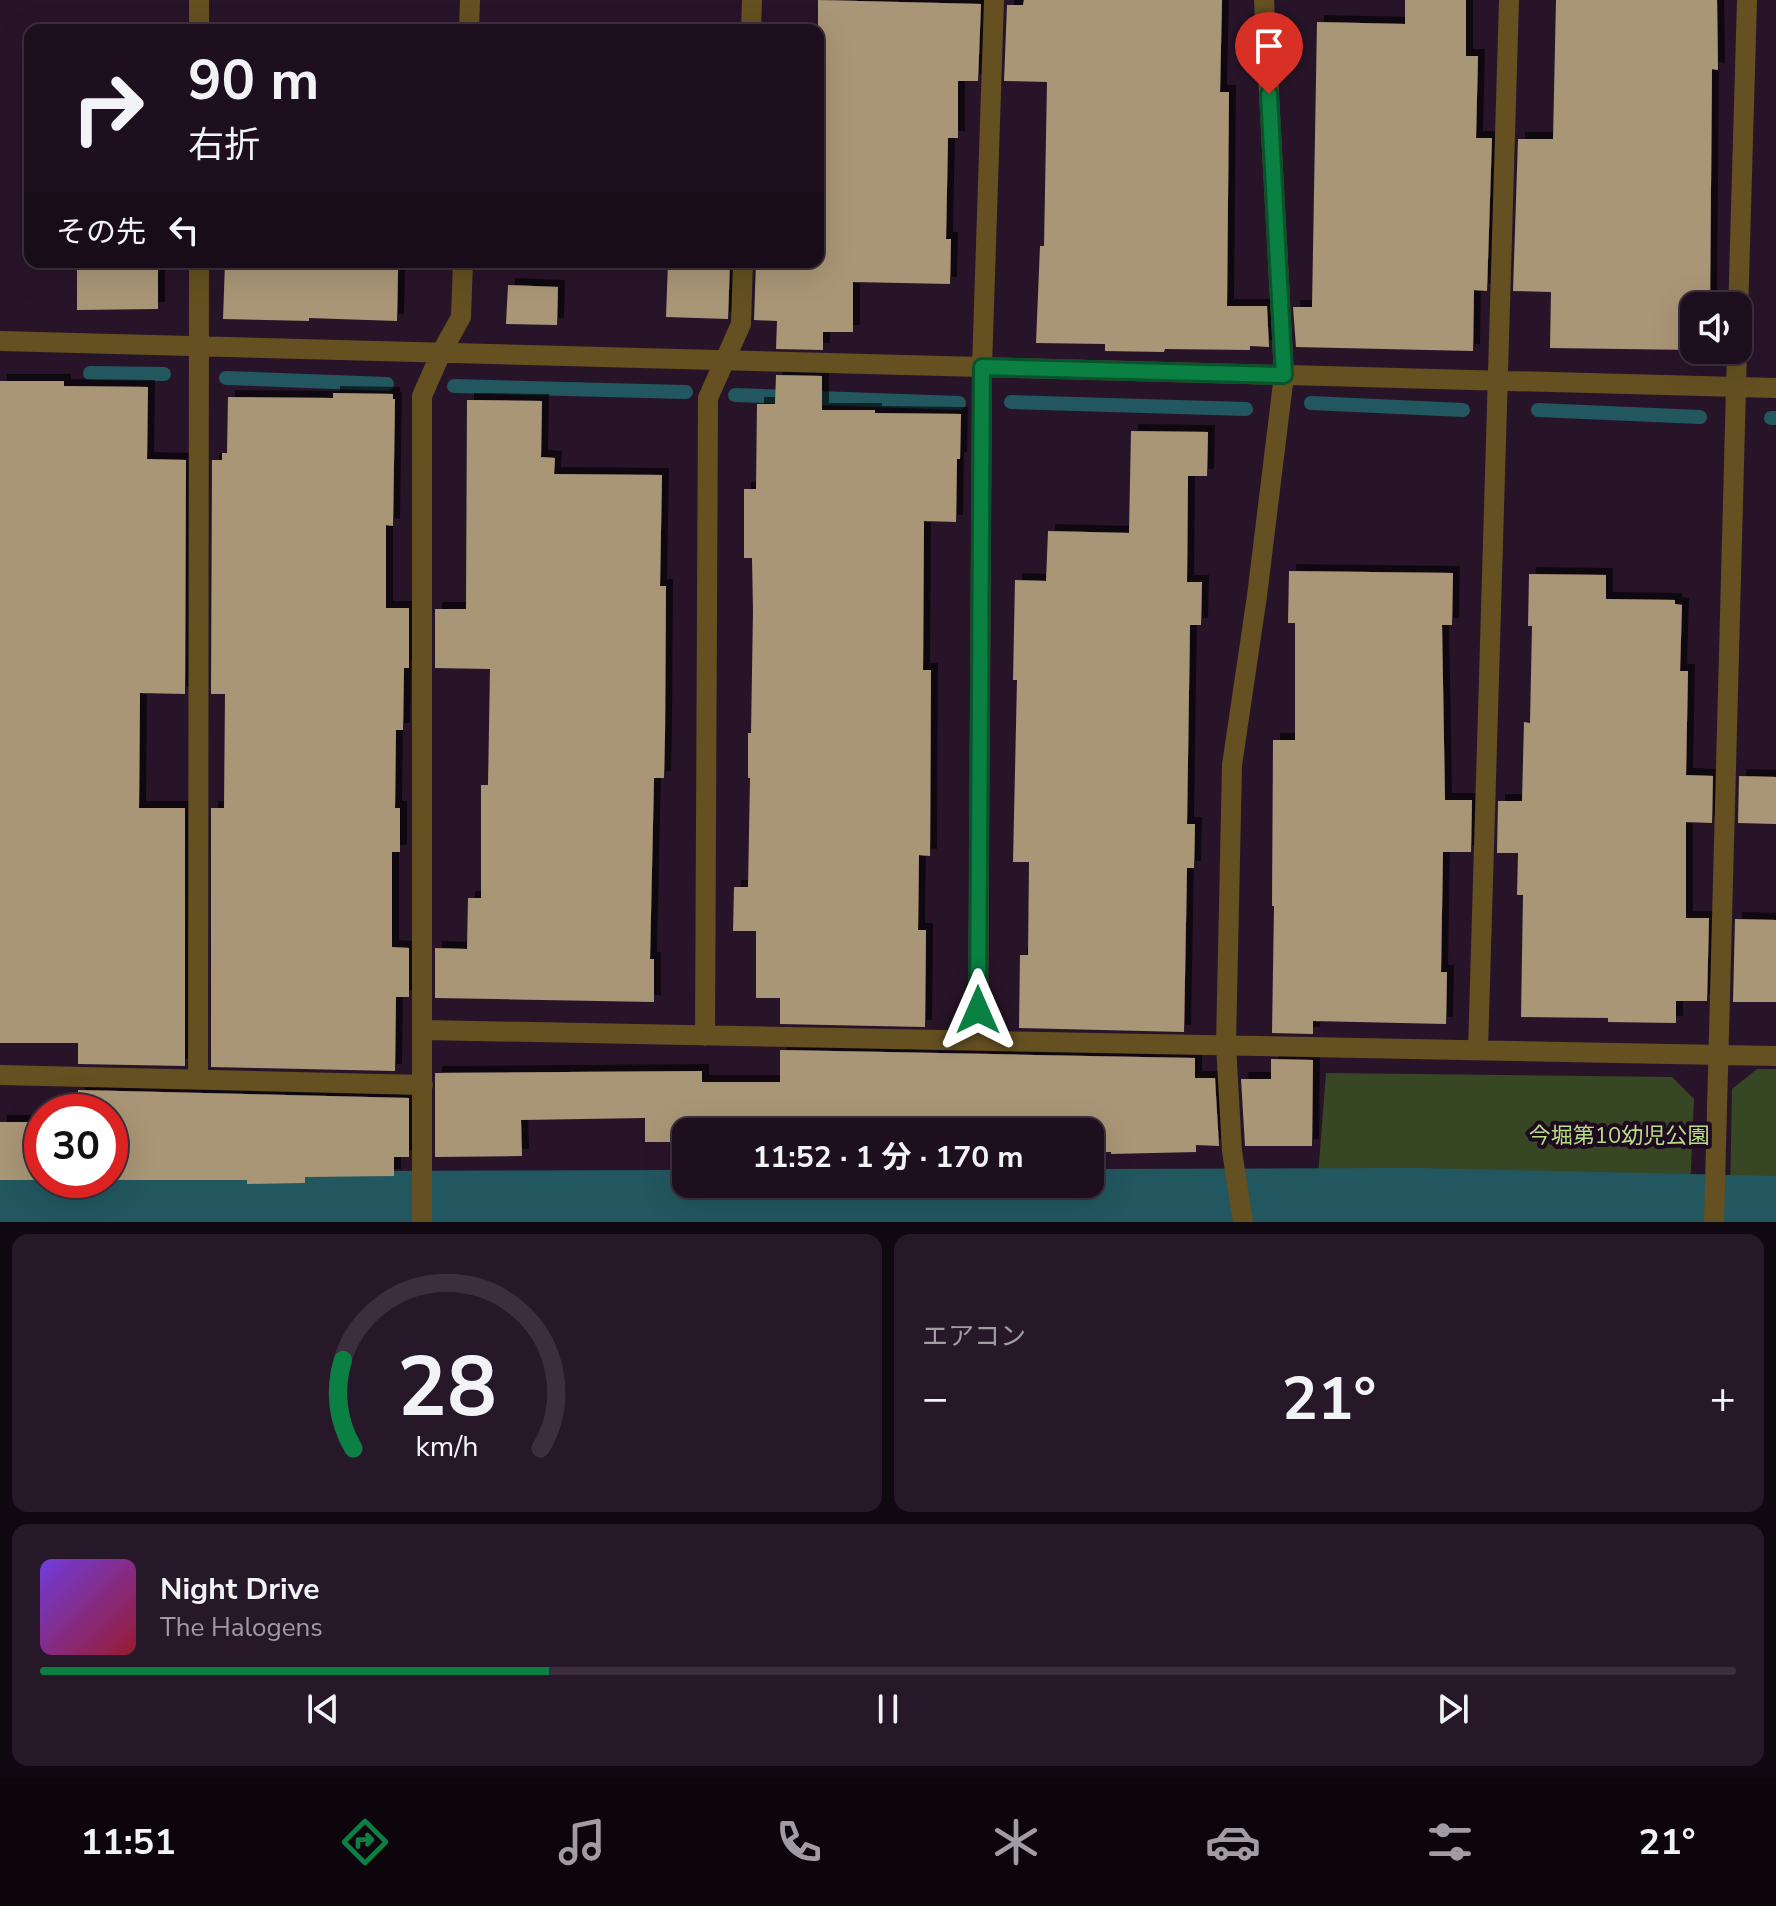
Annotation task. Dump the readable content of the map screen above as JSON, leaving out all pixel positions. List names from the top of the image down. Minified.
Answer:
{"parks":["今堀第10幼児公園"],"page":{"turn":["90 m","右折"],"then":"その先","limit":"30","trip":"11:52 · 1 分 · 170 m","tile":"エアコン","heat":["−","21°","+"],"song":["Night Drive","The Halogens"],"tabs":["11:51","21°"],"gauge":["28","km/h"]}}
